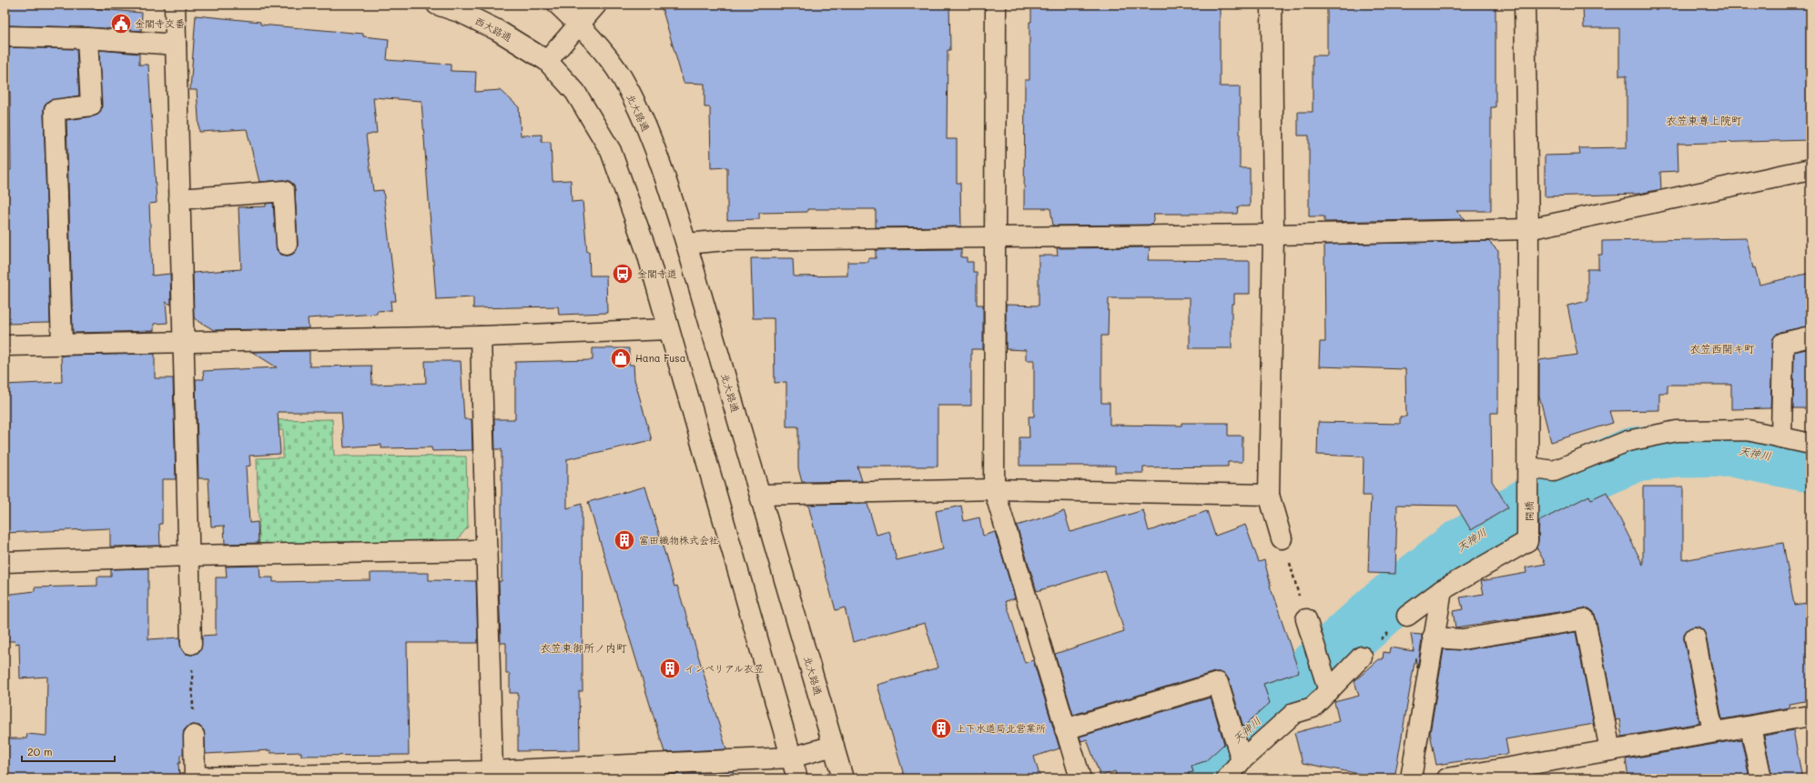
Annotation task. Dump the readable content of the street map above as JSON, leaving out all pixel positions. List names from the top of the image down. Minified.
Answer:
{"streets":{"street":["西大路通","北大路通","開橋"]},"districts":["衣笠東尊上院町","衣笠西開キ町","衣笠東御所ノ内町"],"water":["天神川"],"places":{"public building":["金閣寺交番"],"bus stop":["金閣寺道"],"shop":["Hana Fusa"],"building":["富田織物株式会社","インペリアル衣笠","上下水道局北営業所"]},"scale_bar":"20 m"}
